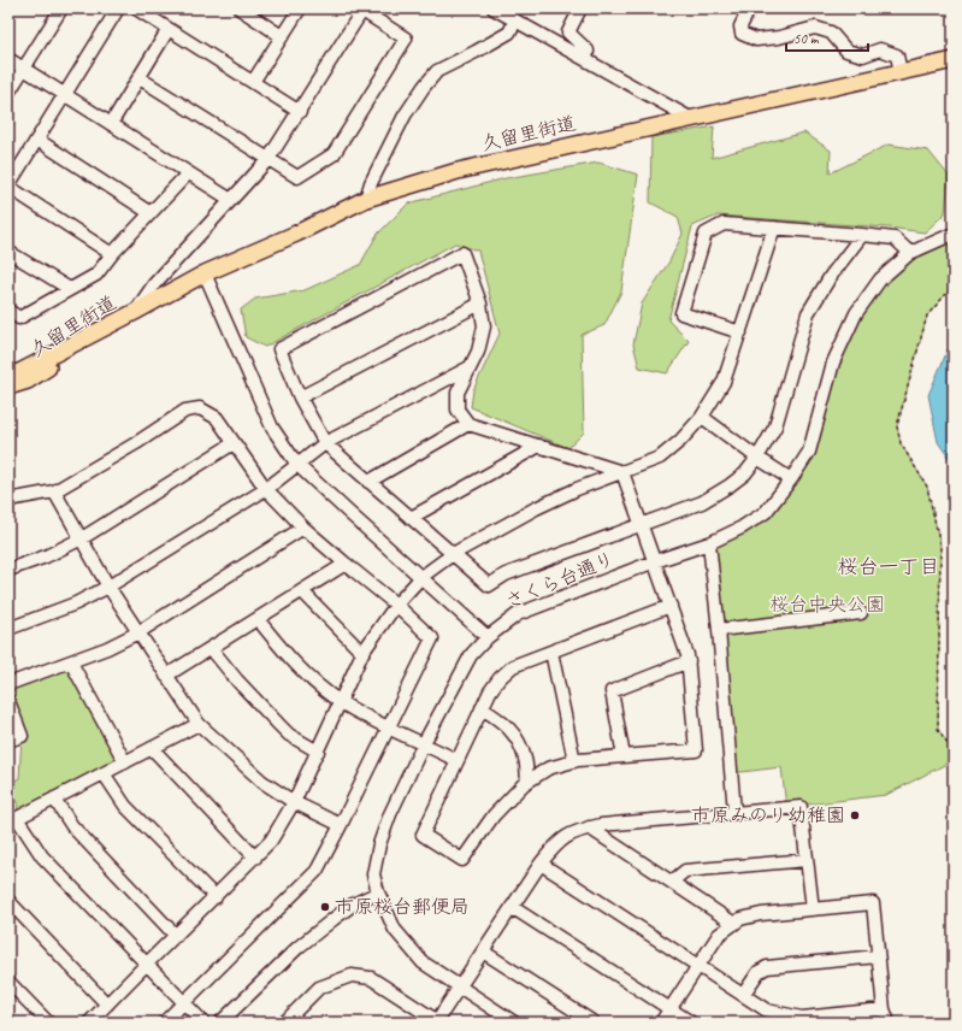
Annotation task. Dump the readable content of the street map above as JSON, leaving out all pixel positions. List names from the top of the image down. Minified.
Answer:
{"streets":{"main road":["久留里街道"],"street":["さくら台通り"]},"districts":["桜台一丁目"],"parks":["桜台中央公園"],"places":["市原みのり幼稚園","市原桜台郵便局"],"scale_bar":"50 m"}
